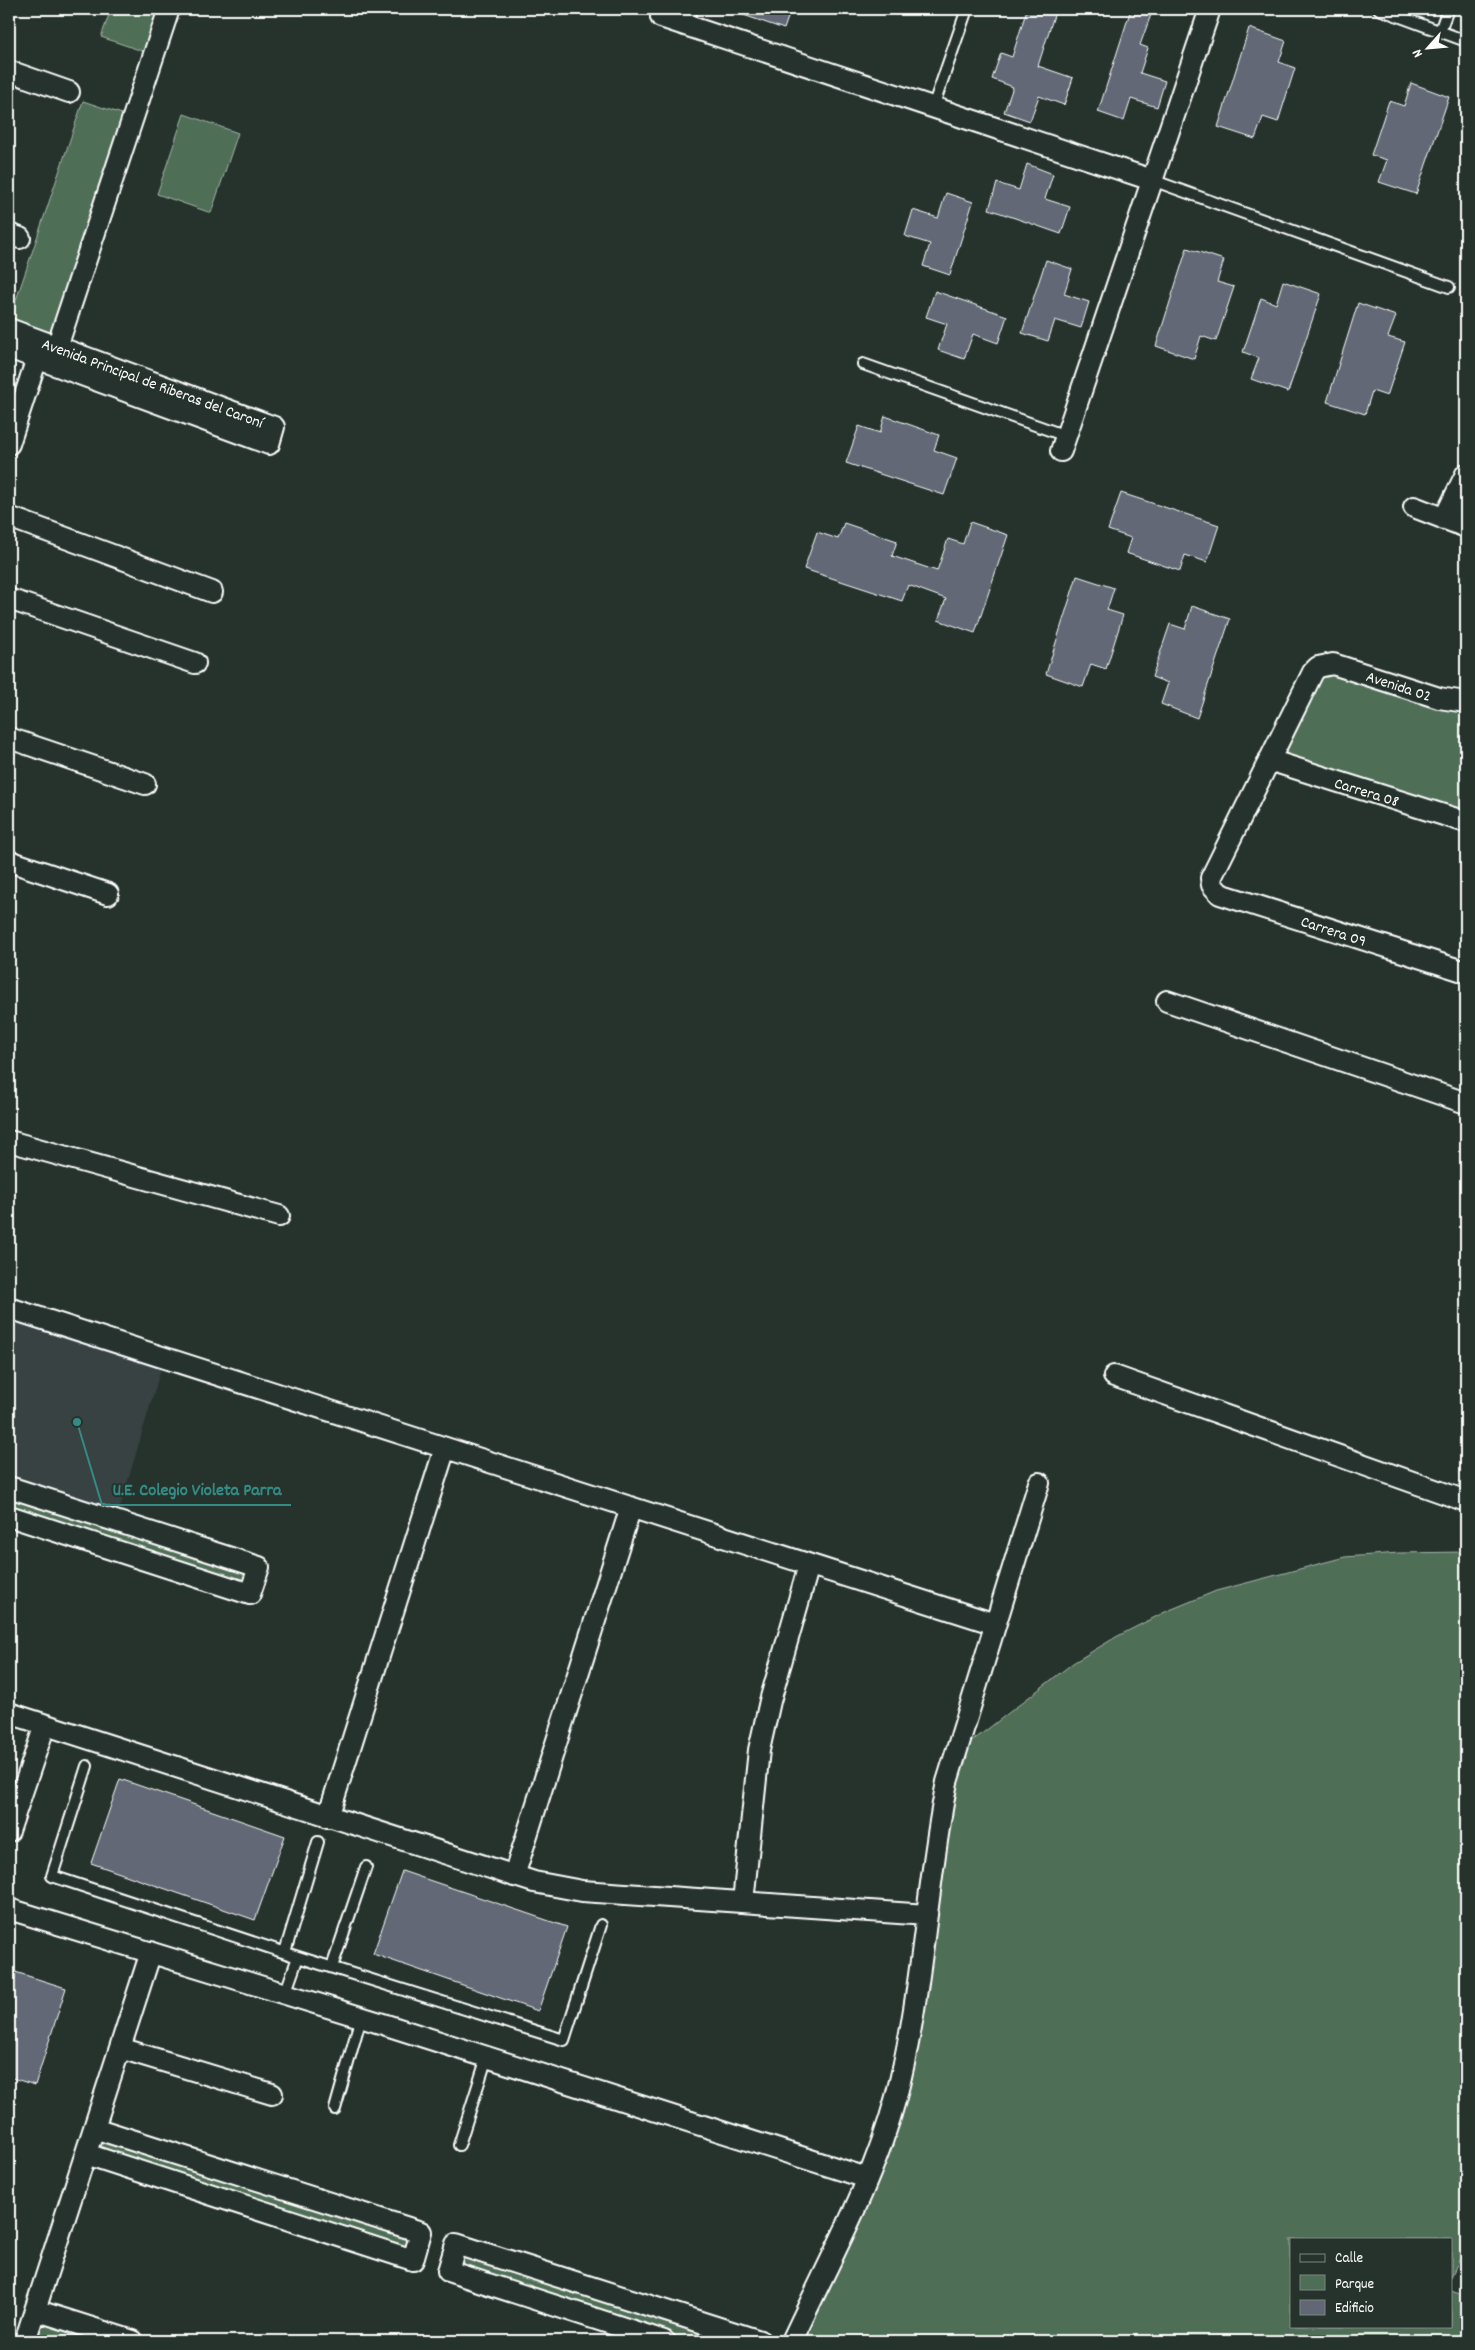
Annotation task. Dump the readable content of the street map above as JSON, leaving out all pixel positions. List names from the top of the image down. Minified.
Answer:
{"streets":{"street":["Avenida Principal de Riberas del Caroní","Avenida 02","Carrera 08","Carrera 09"]},"crossings":[["Avenida 02","Carrera 08"],["Avenida 02","Carrera 09"],["Carrera 08","Carrera 09"]],"places":["U.E. Colegio Violeta Parra"],"legend":["Calle","Parque","Edificio"],"north":"bottom left"}
